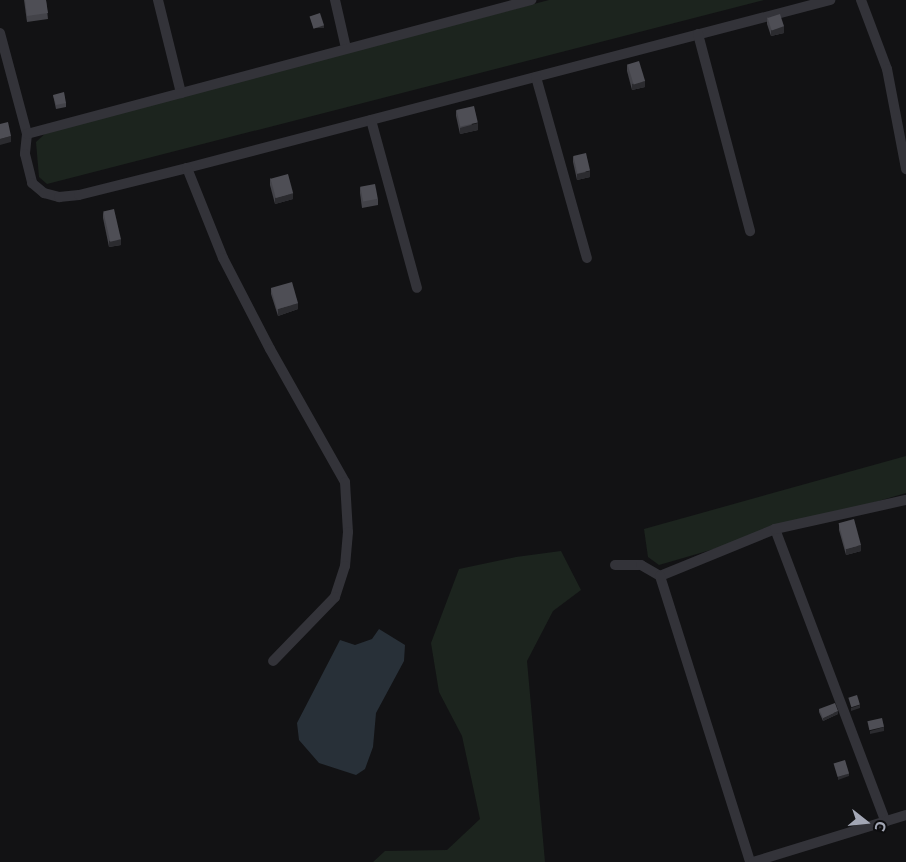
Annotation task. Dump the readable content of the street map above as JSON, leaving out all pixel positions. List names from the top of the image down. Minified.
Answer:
{"north":"right"}
